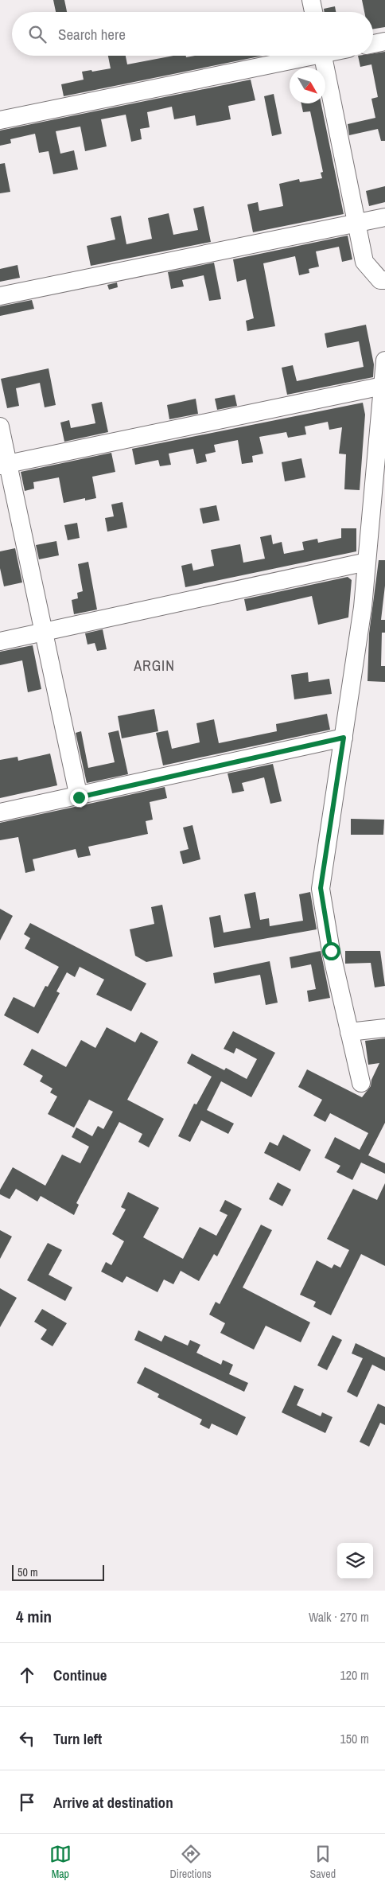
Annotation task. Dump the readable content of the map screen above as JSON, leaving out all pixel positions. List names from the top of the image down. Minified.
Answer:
{"districts":["ARGIN"],"scale_bar":"50 m","north":"bottom right","page":{"search":"Search here","scale":"50 m","heading":["4 min","Walk · 270 m"],"list":[["Continue","120 m"],["Turn left","150 m"],"Arrive at destination"],"nav":["Map","Directions","Saved"]}}
